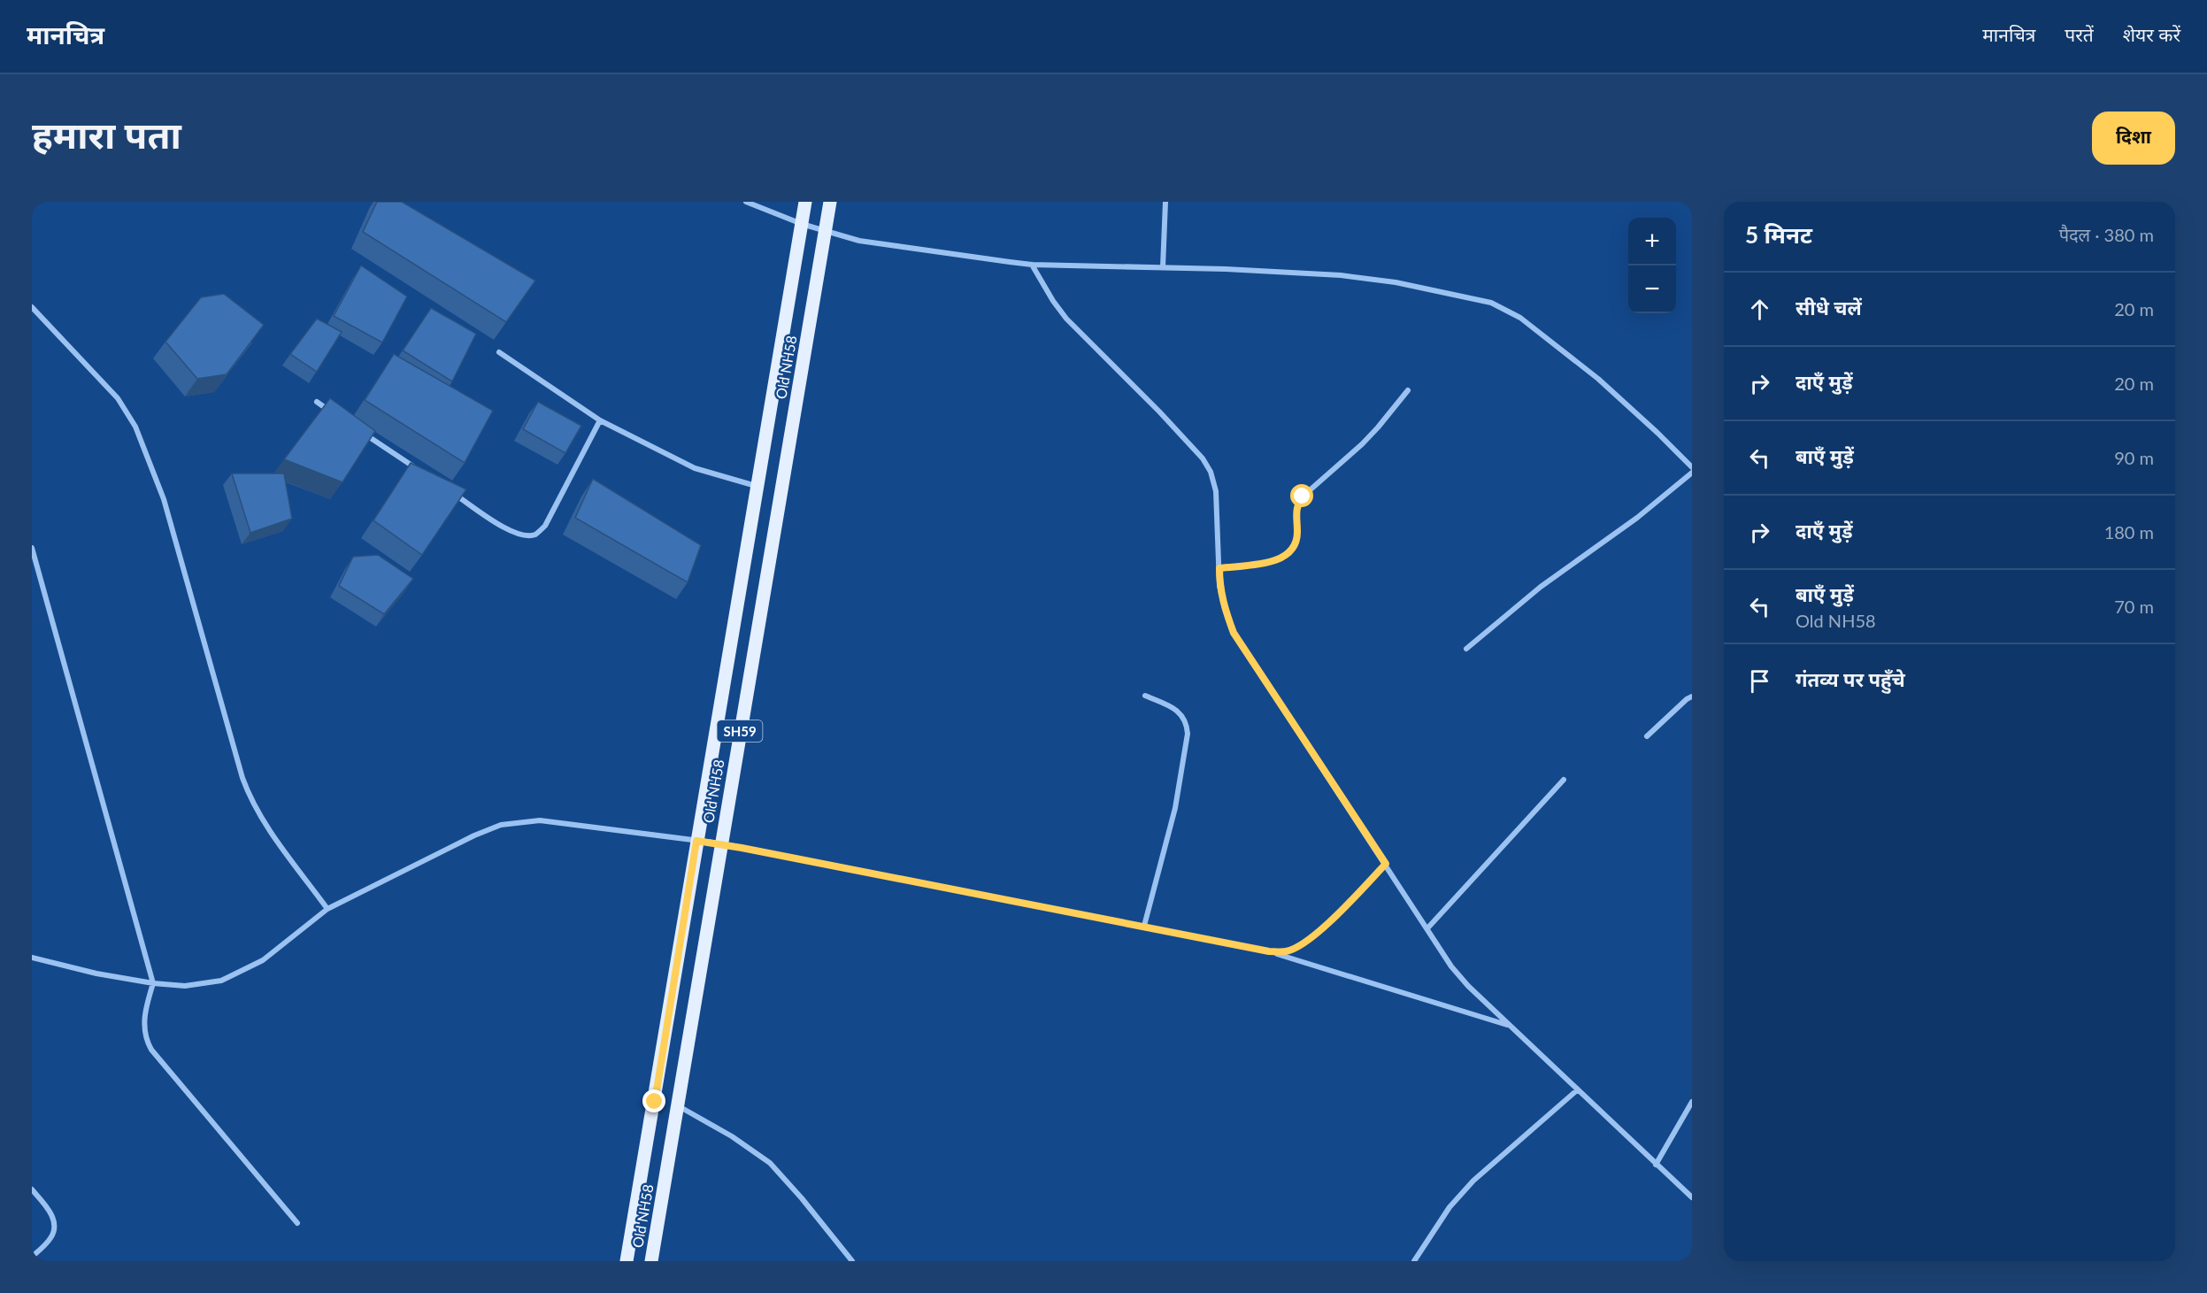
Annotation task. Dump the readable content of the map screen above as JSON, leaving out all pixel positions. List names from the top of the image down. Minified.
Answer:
{"streets":{"main road":["Old NH58","SH59"]},"page":{"header":"मानचित्र","nav":["मानचित्र","परतें","शेयर करें"],"buttons":"दिशा","title":"हमारा पता","heading":["5 मिनट","पैदल · 380 m"],"map_buttons":["+","−"],"list":[["सीधे चलें","20 m"],["दाएँ मुड़ें","20 m"],["बाएँ मुड़ें","90 m"],["दाएँ मुड़ें","180 m"],["बाएँ मुड़ें","Old NH58","70 m"],"गंतव्य पर पहुँचे"]}}
